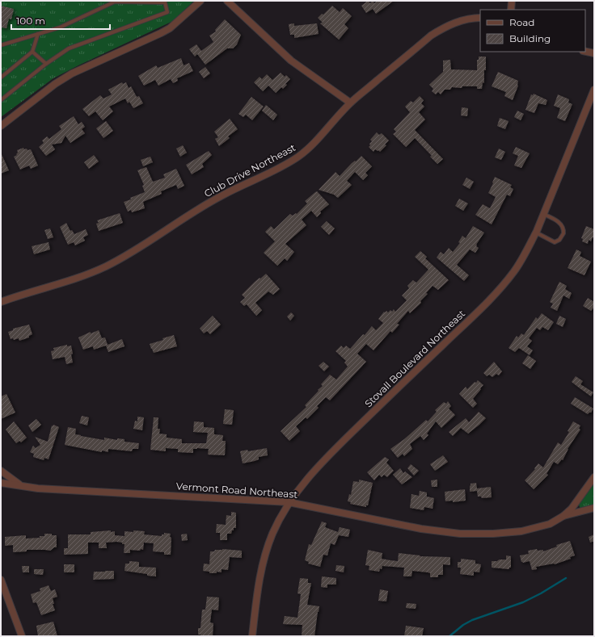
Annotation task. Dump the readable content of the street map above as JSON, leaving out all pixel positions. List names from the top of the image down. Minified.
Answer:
{"streets":{"street":["Club Drive Northeast","Stovall Boulevard Northeast","Vermont Road Northeast"]},"crossings":[["Stovall Boulevard Northeast","Vermont Road Northeast"]],"legend":["Road","Building"],"scale_bar":"100 m"}
